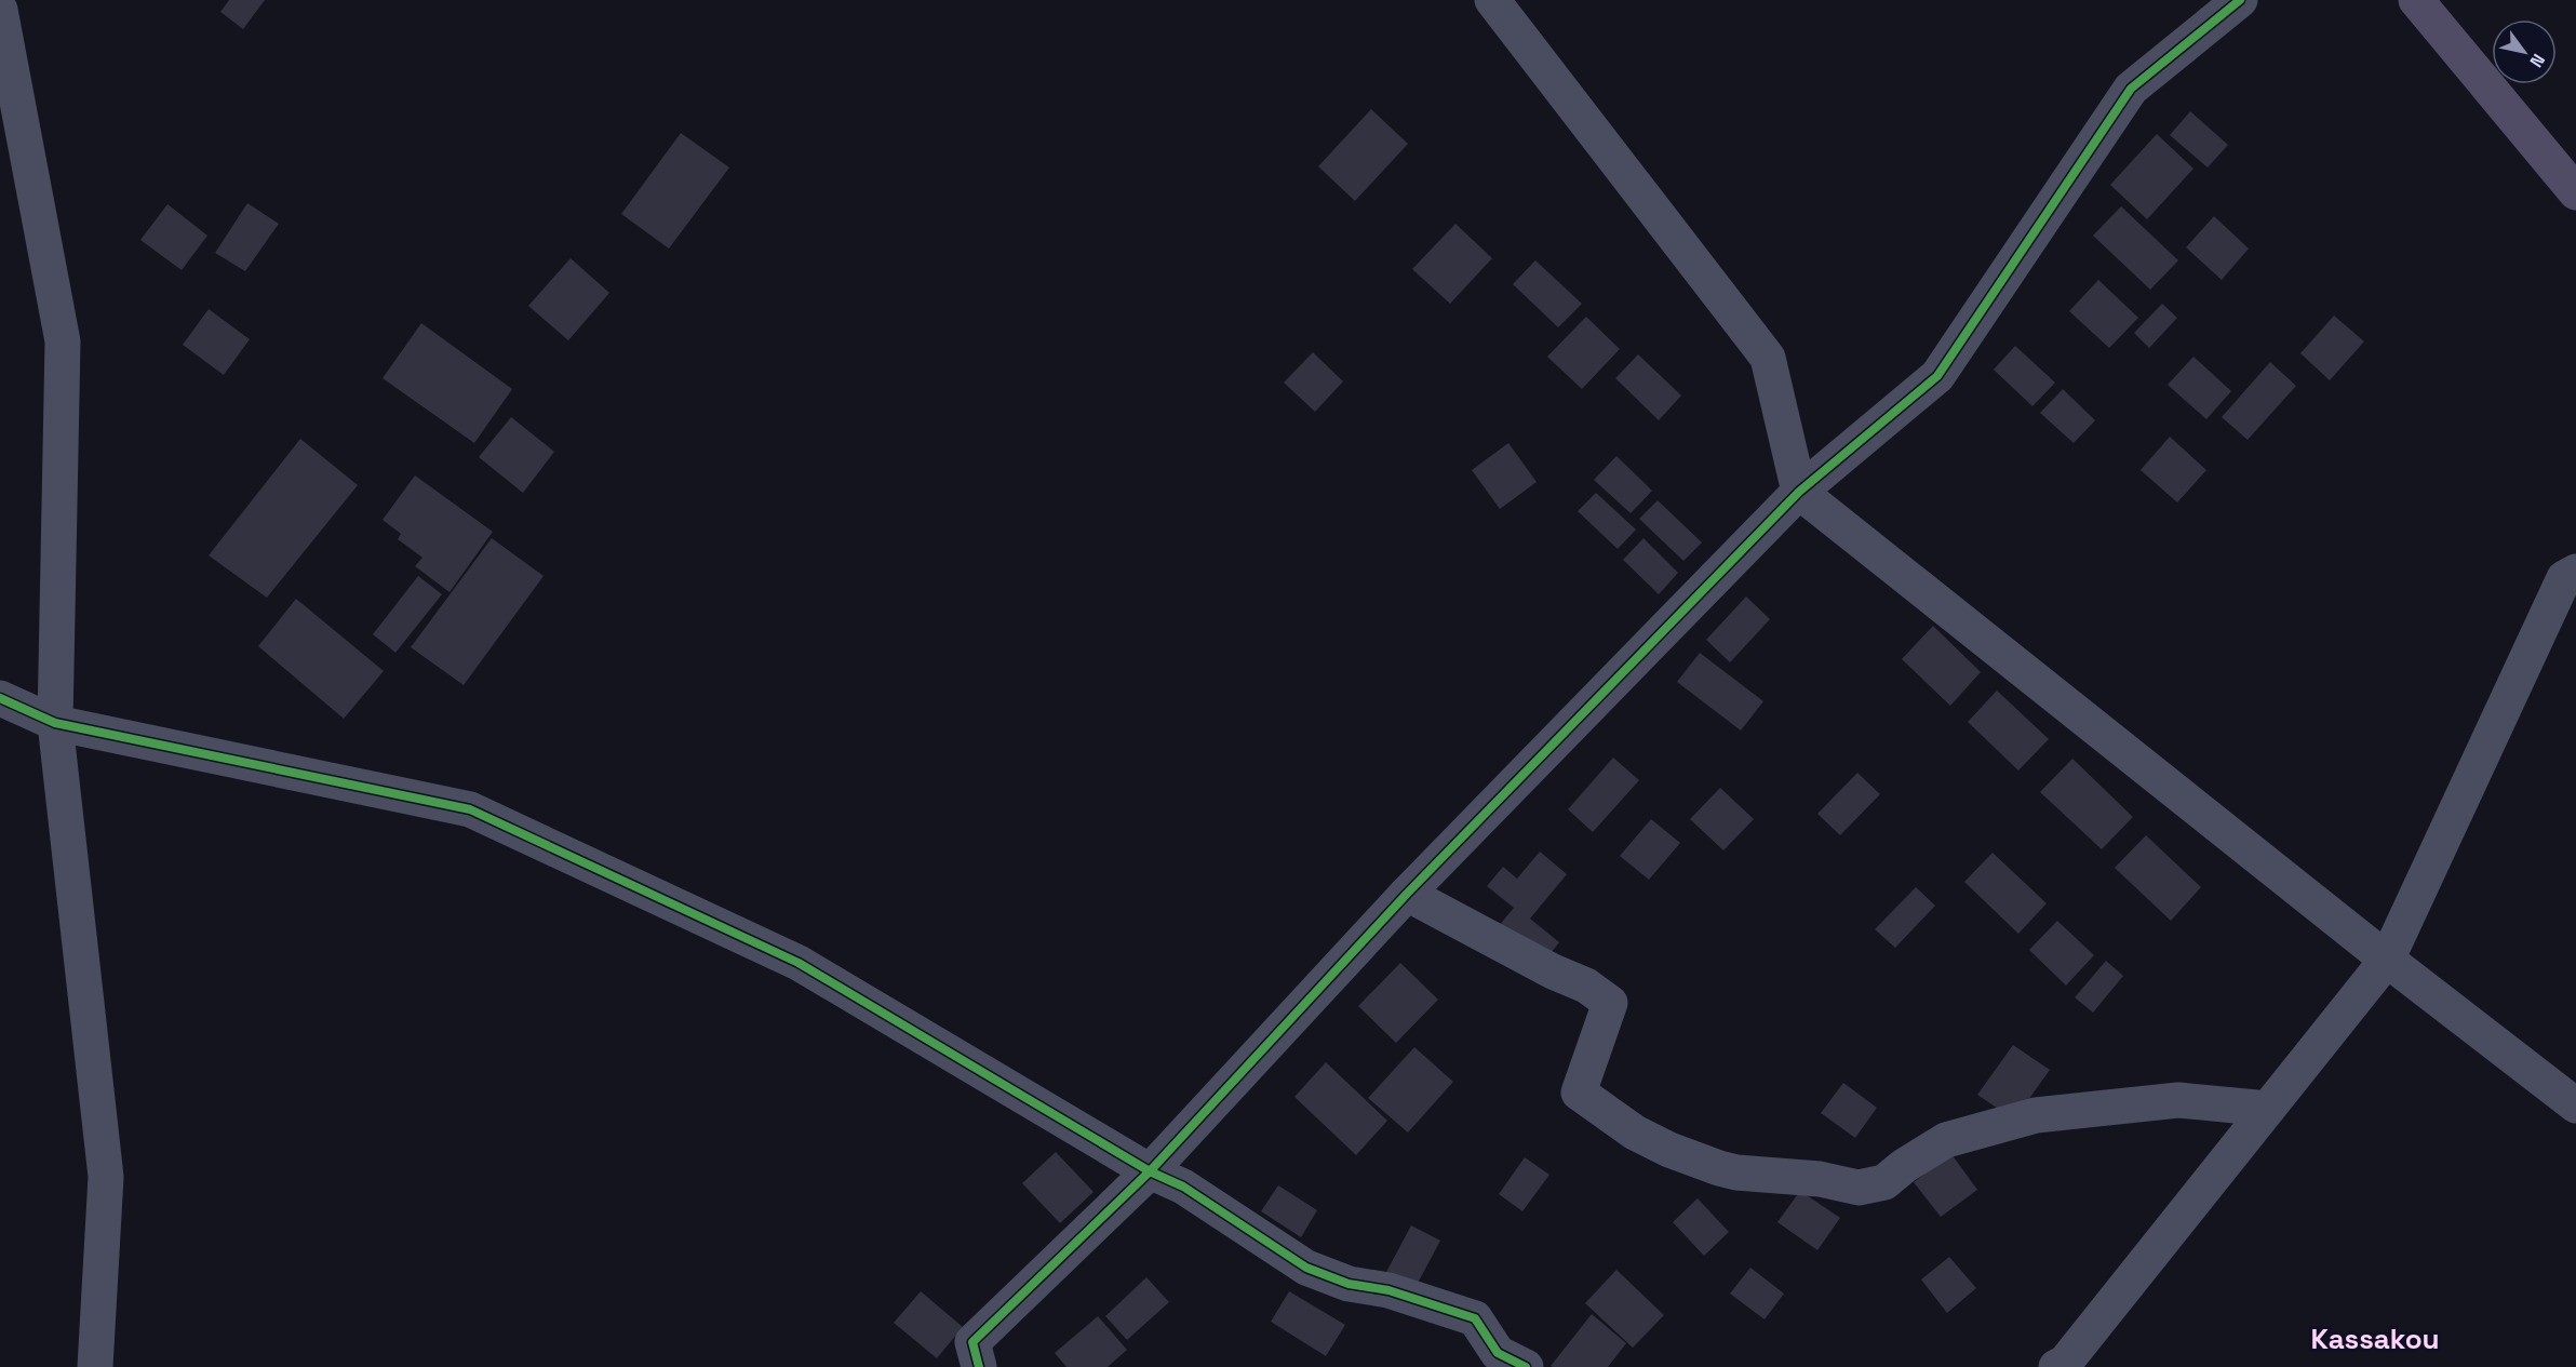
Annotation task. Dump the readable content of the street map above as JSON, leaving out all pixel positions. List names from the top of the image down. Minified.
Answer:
{"districts":["Kassakou"],"north":"bottom right"}
